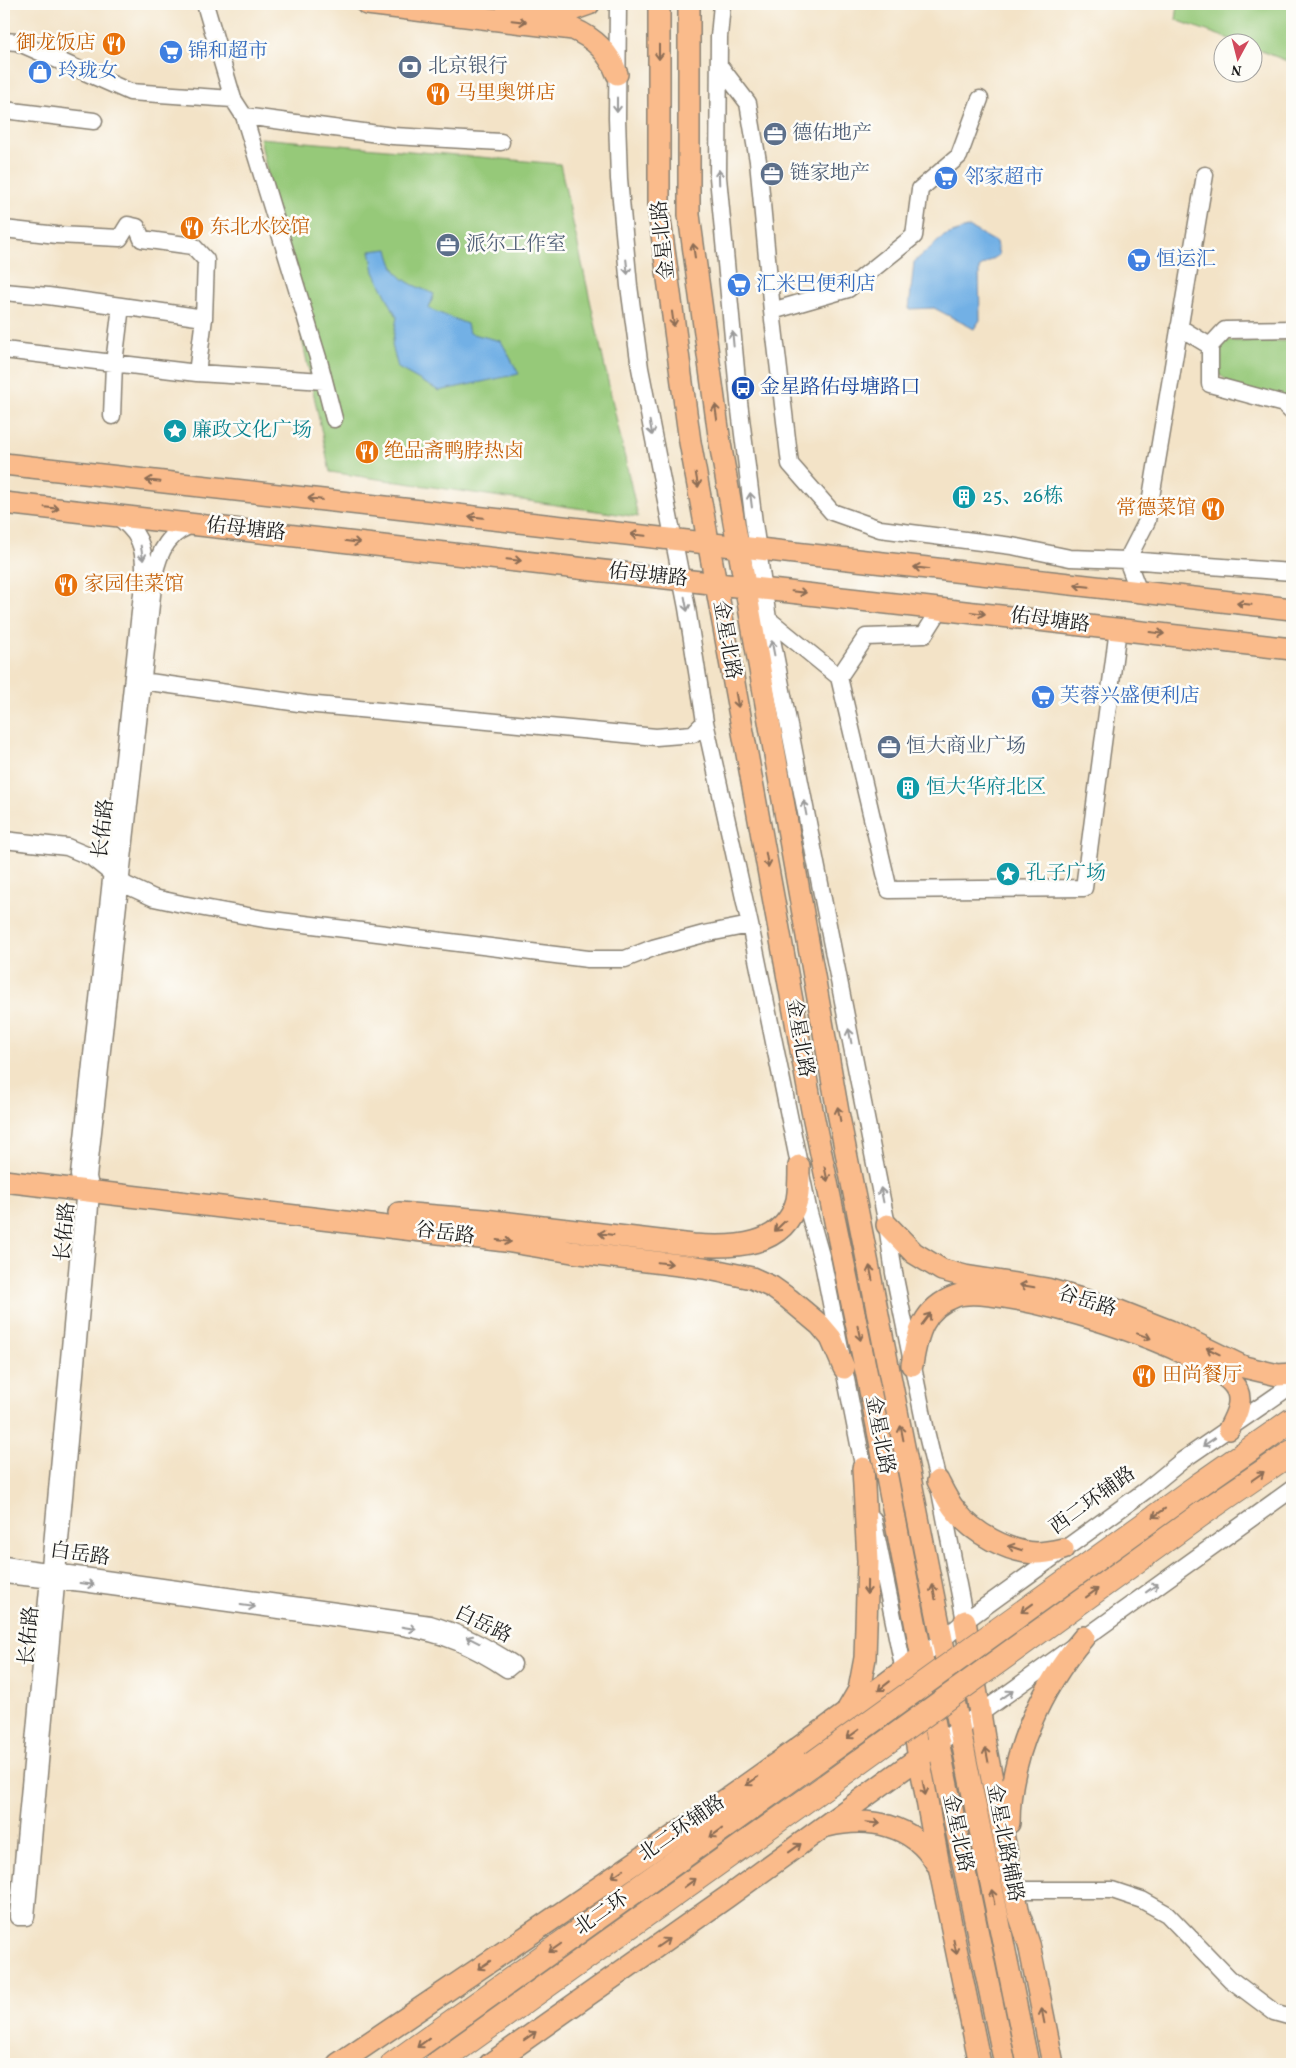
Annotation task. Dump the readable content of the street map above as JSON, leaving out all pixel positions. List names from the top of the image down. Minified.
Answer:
{"streets":{"highway":["北二环"],"main road":["金星北路","佑母塘路","谷岳路","北二环辅路","金星北路辅路"],"street":["长佑路","西二环辅路","白岳路"]},"crossings":[["金星北路","佑母塘路"],["金星北路","西二环辅路"],["金星北路","北二环辅路"],["佑母塘路","长佑路"],["长佑路","谷岳路"],["长佑路","白岳路"],["谷岳路","西二环辅路"],["西二环辅路","北二环辅路"],["西二环辅路","金星北路辅路"]],"places":{"restaurant":["御龙饭店","马里奥饼店","东北水饺馆","绝品斋鸭脖热卤","常德菜馆","家园佳菜馆","田尚餐厅"],"supermarket":["锦和超市","邻家超市","恒运汇","汇米巴便利店","芙蓉兴盛便利店"],"bank":["北京银行"],"shop":["玲珑女"],"office":["德佑地产","链家地产","派尔工作室","恒大商业广场"],"bus stop":["金星路佑母塘路口"],"place":["廉政文化广场","孔子广场"],"building":["25、26栋","恒大华府北区"]},"north":"bottom"}
